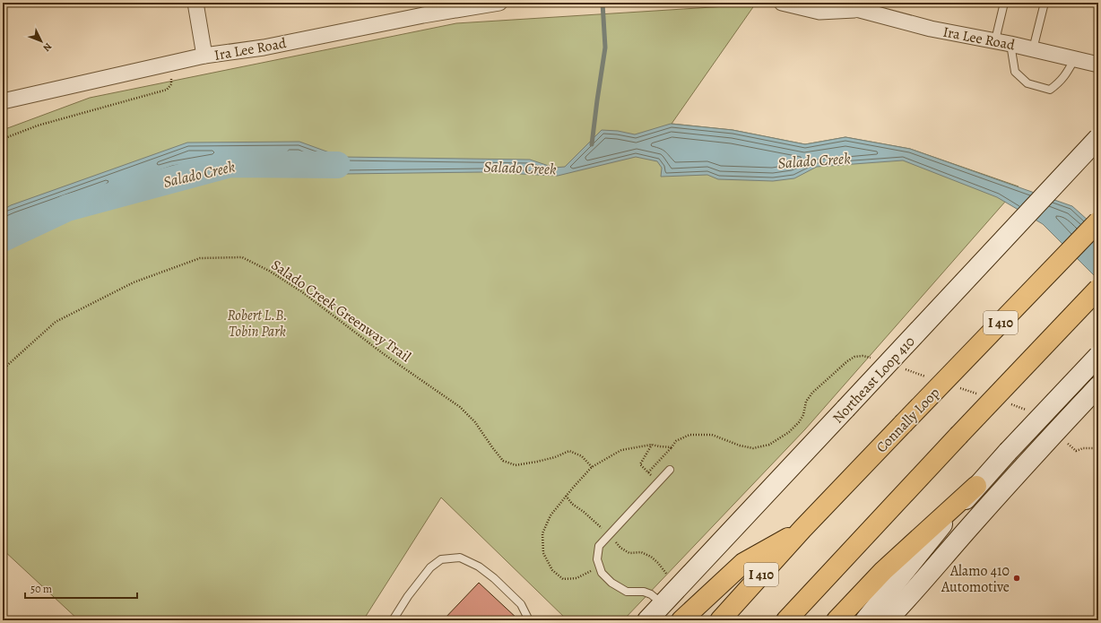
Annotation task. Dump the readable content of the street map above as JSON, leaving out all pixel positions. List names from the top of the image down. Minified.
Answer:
{"streets":{"highway":["I 410","Connally Loop"],"main road":["Northeast Loop 410"],"street":["Ira Lee Road"],"path":["Salado Creek Greenway Trail"]},"water":["Salado Creek"],"parks":["Robert L.B. Tobin Park"],"places":["Alamo 410 Automotive"],"scale_bar":"50 m","north":"bottom right"}
